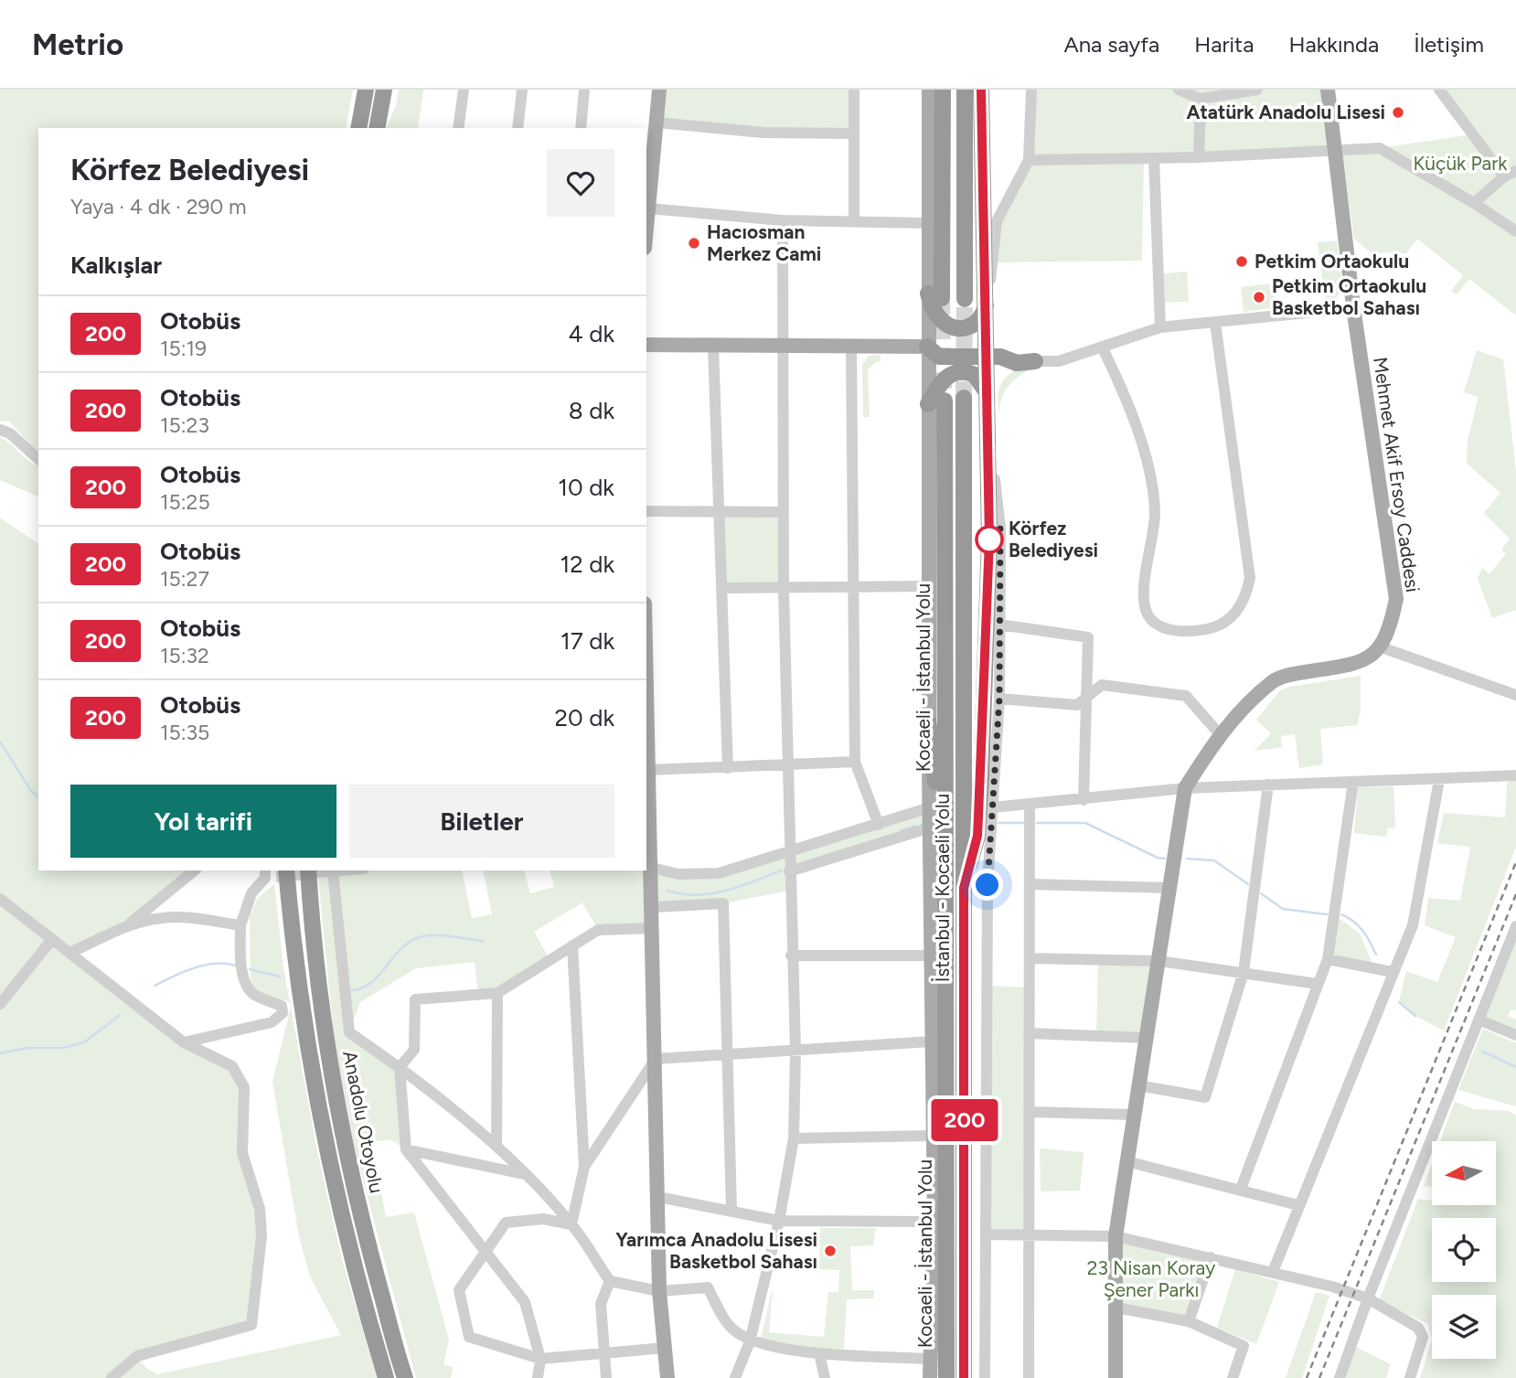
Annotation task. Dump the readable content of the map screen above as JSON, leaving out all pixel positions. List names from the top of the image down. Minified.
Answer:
{"streets":{"highway":["Kocaeli - İstanbul Yolu","İstanbul - Kocaeli Yolu","Anadolu Otoyolu"],"main road":["Mehmet Akif Ersoy Caddesi"]},"parks":["Küçük Park","23 Nisan Koray Şener Parkı"],"places":["Atatürk Anadolu Lisesi","Hacıosman Merkez Cami","Petkim Ortaokulu","Petkim Ortaokulu Basketbol Sahası","Körfez Belediyesi","Yarımca Anadolu Lisesi Basketbol Sahası"],"lines":["bus line 200"],"north":"left","page":{"header":"Metrio","nav":["Ana sayfa","Harita","Hakkında","İletişim"],"on_map":"200","heading":[["Körfez Belediyesi","Yaya · 4 dk · 290 m"],"Kalkışlar"],"list":[{"mark":"200","name":"Otobüs","note":"15:19","value":"4 dk"},{"mark":"200","name":"Otobüs","note":"15:23","value":"8 dk"},{"mark":"200","name":"Otobüs","note":"15:25","value":"10 dk"},{"mark":"200","name":"Otobüs","note":"15:27","value":"12 dk"},{"mark":"200","name":"Otobüs","note":"15:32","value":"17 dk"},{"mark":"200","name":"Otobüs","note":"15:35","value":"20 dk"}],"buttons":["Yol tarifi","Biletler"]}}
